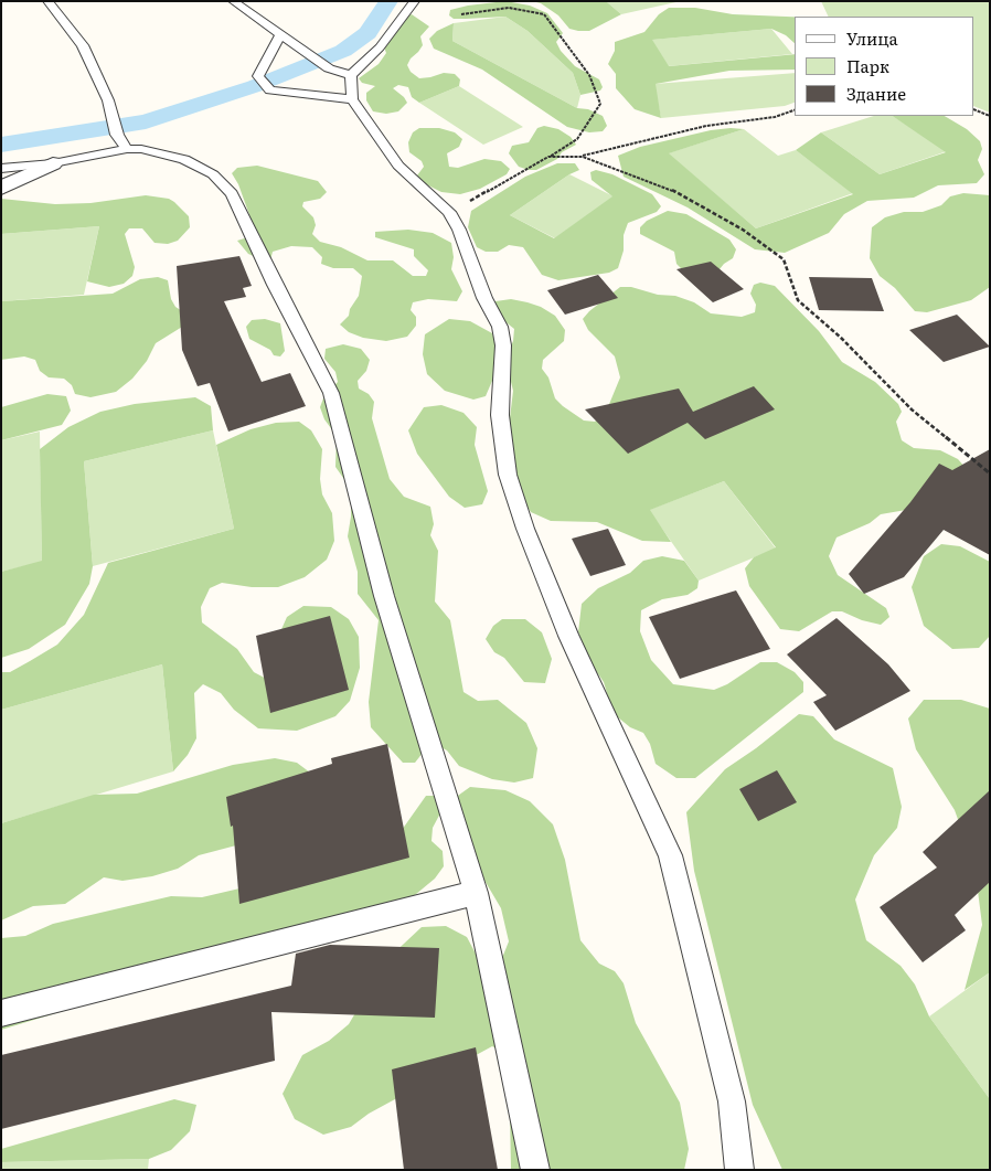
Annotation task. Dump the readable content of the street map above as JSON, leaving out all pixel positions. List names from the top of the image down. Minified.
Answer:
{"legend":["Улица","Парк","Здание"]}
